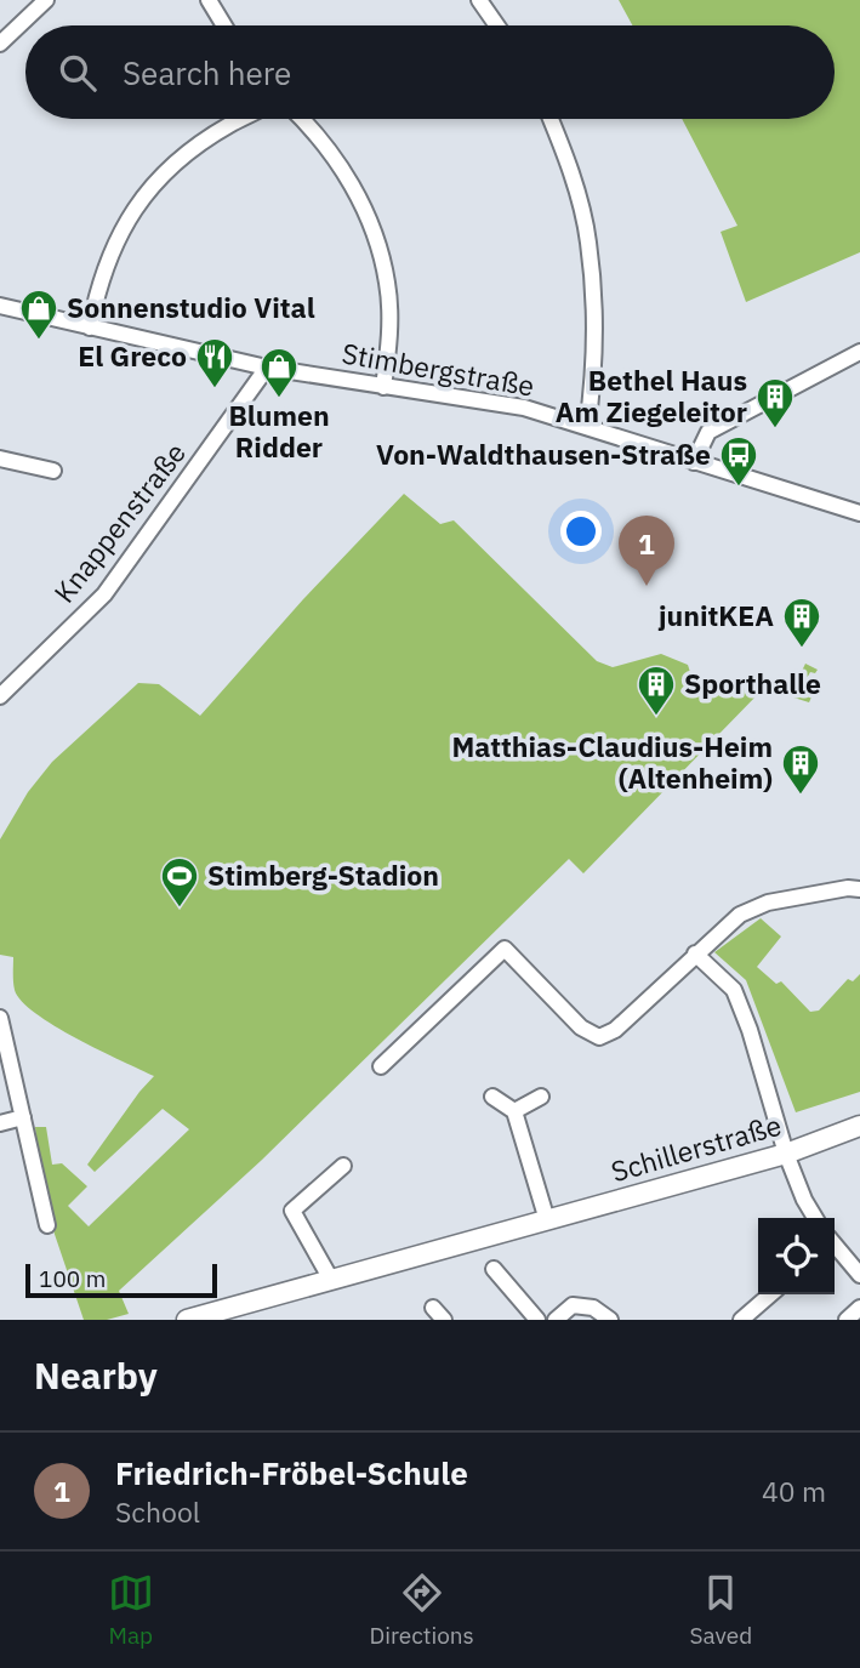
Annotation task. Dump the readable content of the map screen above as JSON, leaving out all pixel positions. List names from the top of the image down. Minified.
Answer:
{"streets":{"main road":["Schillerstraße"],"street":["Stimbergstraße","Knappenstraße"]},"crossings":[["Stimbergstraße","Knappenstraße"]],"places":{"shop":["Sonnenstudio Vital","Blumen Ridder"],"restaurant":["El Greco"],"building":["Bethel Haus Am Ziegeleitor","junitKEA","Sporthalle","Matthias-Claudius-Heim (Altenheim)"],"bus stop":["Von-Waldthausen-Straße"],"sports":["Stimberg-Stadion"]},"scale_bar":"100 m","page":{"search":"Search here","pins":"1","scale":"100 m","heading":"Nearby","list":[{"mark":"1","name":"Friedrich-Fröbel-Schule","note":"School","value":"40 m"}],"nav":["Map","Directions","Saved"]}}
